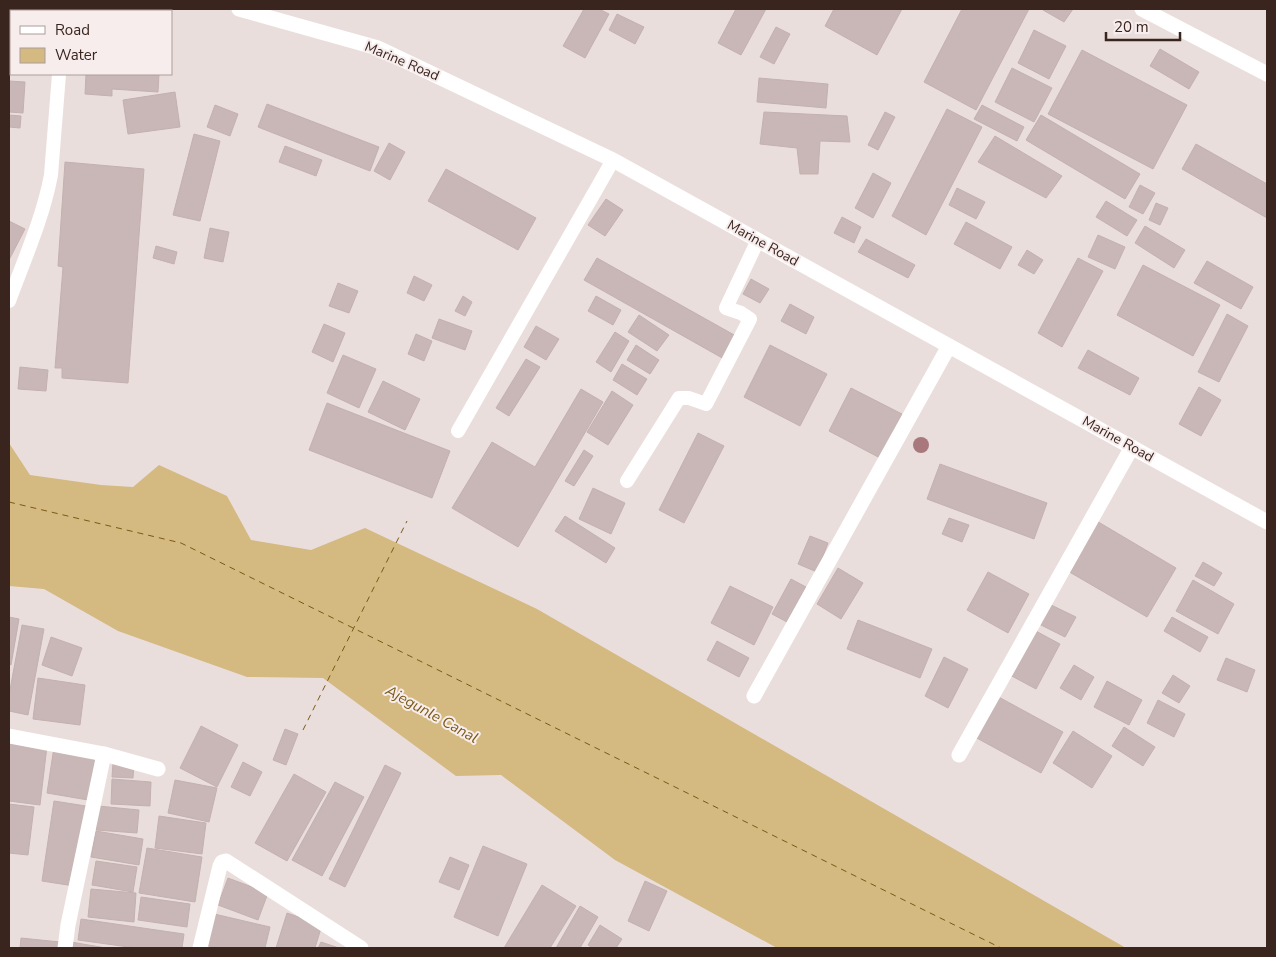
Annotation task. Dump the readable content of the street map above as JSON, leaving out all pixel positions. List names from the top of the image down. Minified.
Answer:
{"streets":{"street":["Marine Road"]},"water":["Ajegunle Canal"],"legend":["Road","Water"],"scale_bar":"20 m"}
